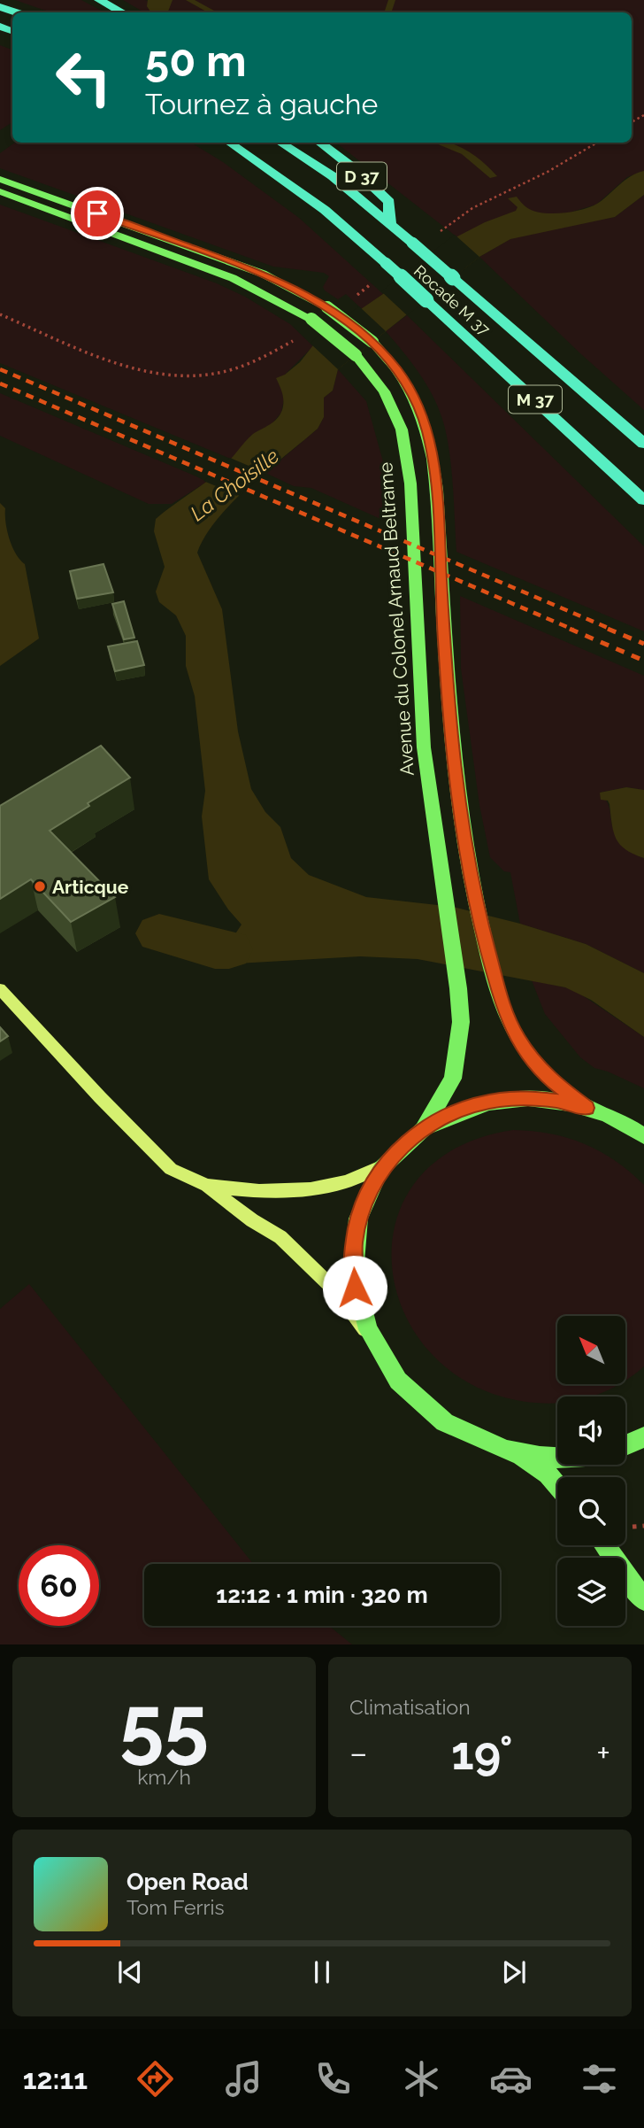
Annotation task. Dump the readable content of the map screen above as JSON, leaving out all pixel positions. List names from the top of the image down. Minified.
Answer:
{"streets":{"highway":["D 37","Rocade M 37","M 37"],"main road":["Avenue du Colonel Arnaud Beltrame"]},"crossings":[["D 37","Rocade M 37"]],"water":["La Choisille"],"places":["Articque"],"north":"top left","page":{"turn":["50 m","Tournez à gauche"],"limit":"60","trip":"12:12 · 1 min · 320 m","tile":[["55","km/h"],"Climatisation"],"heat":["−","19°","+"],"song":["Open Road","Tom Ferris"],"tabs":"12:11"}}
